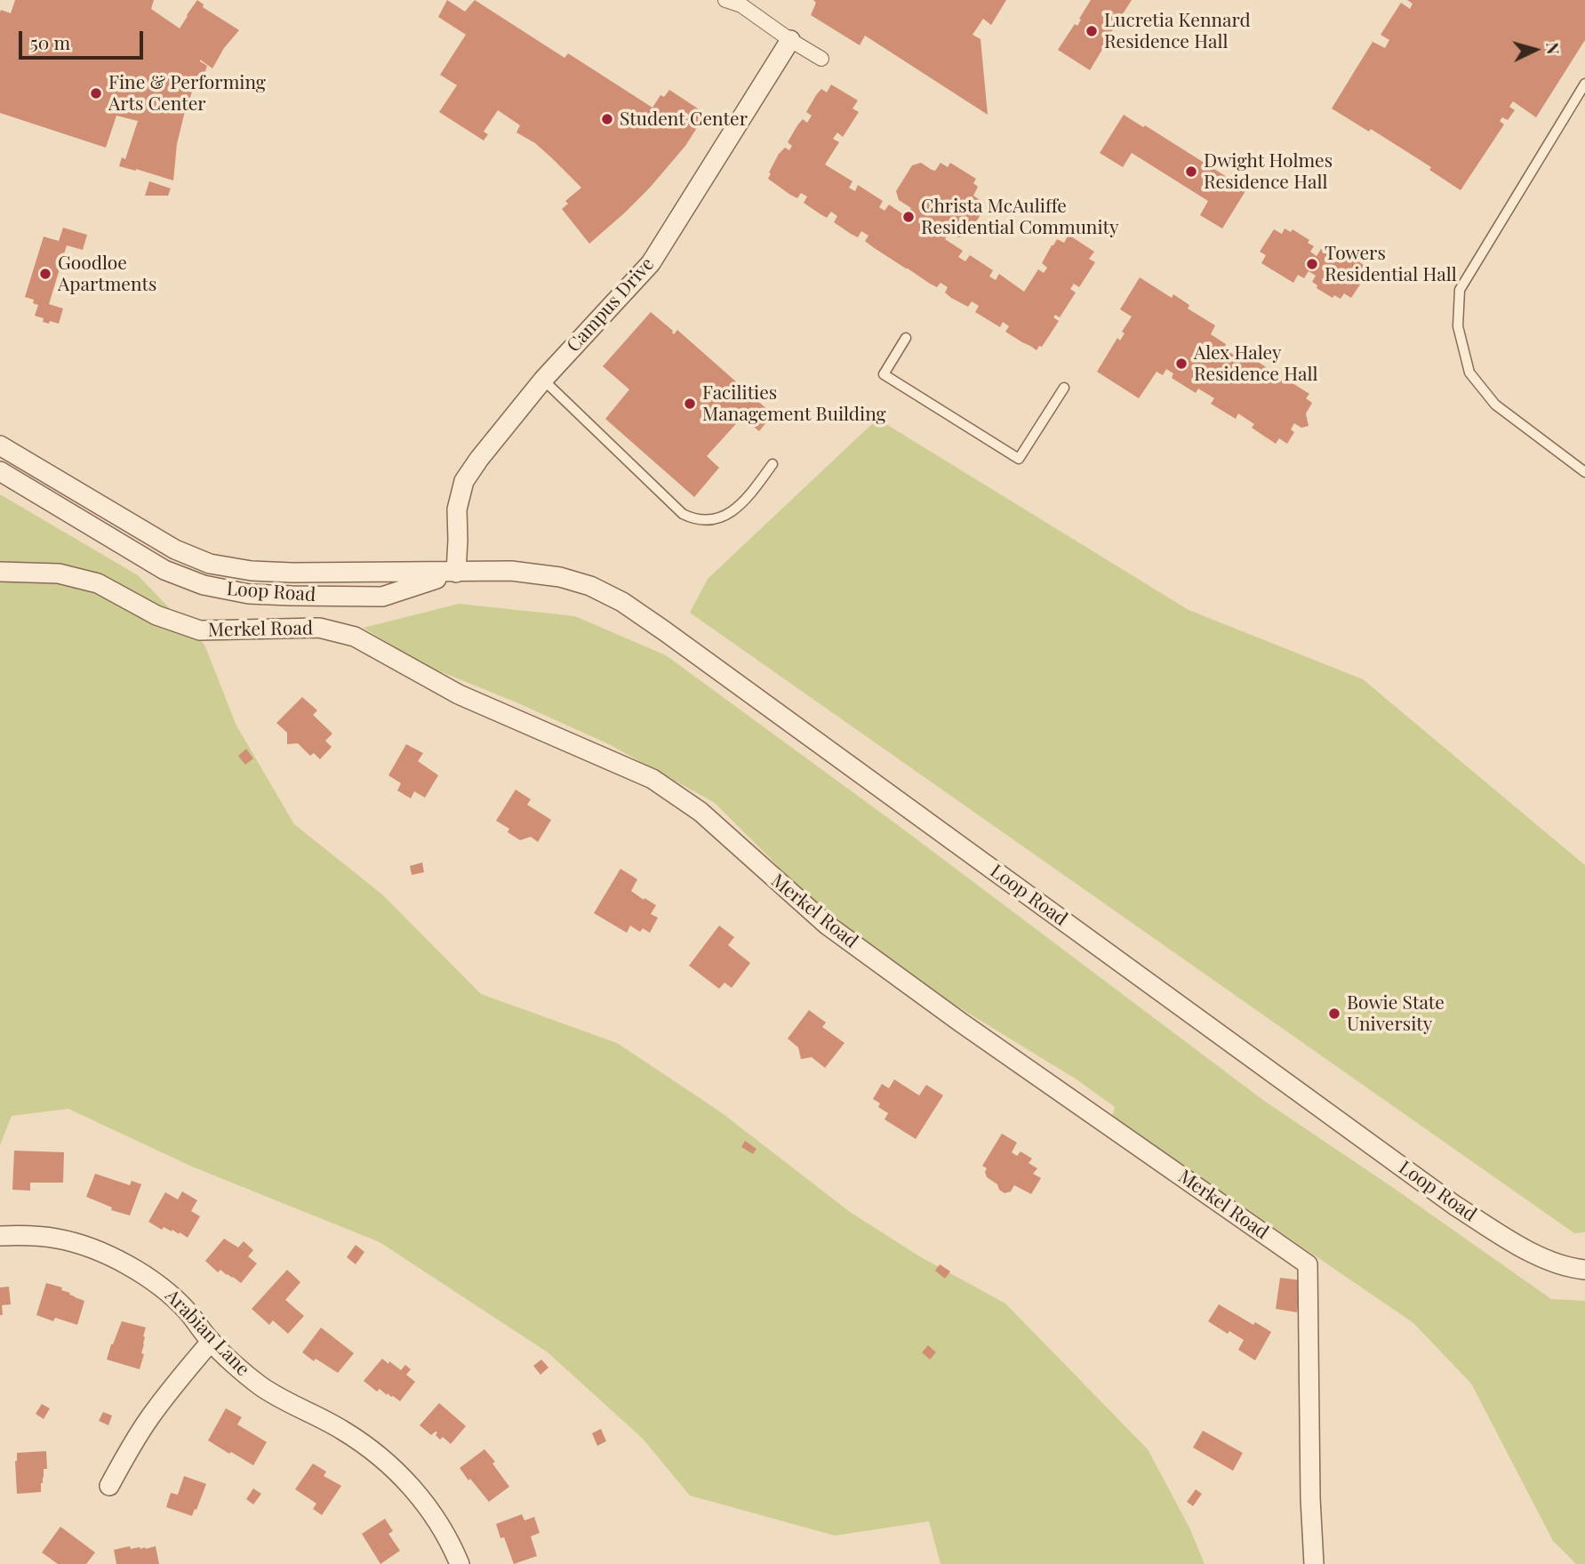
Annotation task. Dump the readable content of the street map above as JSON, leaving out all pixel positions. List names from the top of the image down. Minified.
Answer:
{"streets":{"street":["Campus Drive","Loop Road","Merkel Road","Arabian Lane"]},"crossings":[["Campus Drive","Loop Road"]],"places":["Lucretia Kennard Residence Hall","Fine & Performing Arts Center","Student Center","Dwight Holmes Residence Hall","Christa McAuliffe Residential Community","Towers Residential Hall","Goodloe Apartments","Alex Haley Residence Hall","Facilities Management Building","Bowie State University"],"scale_bar":"50 m","north":"right"}
